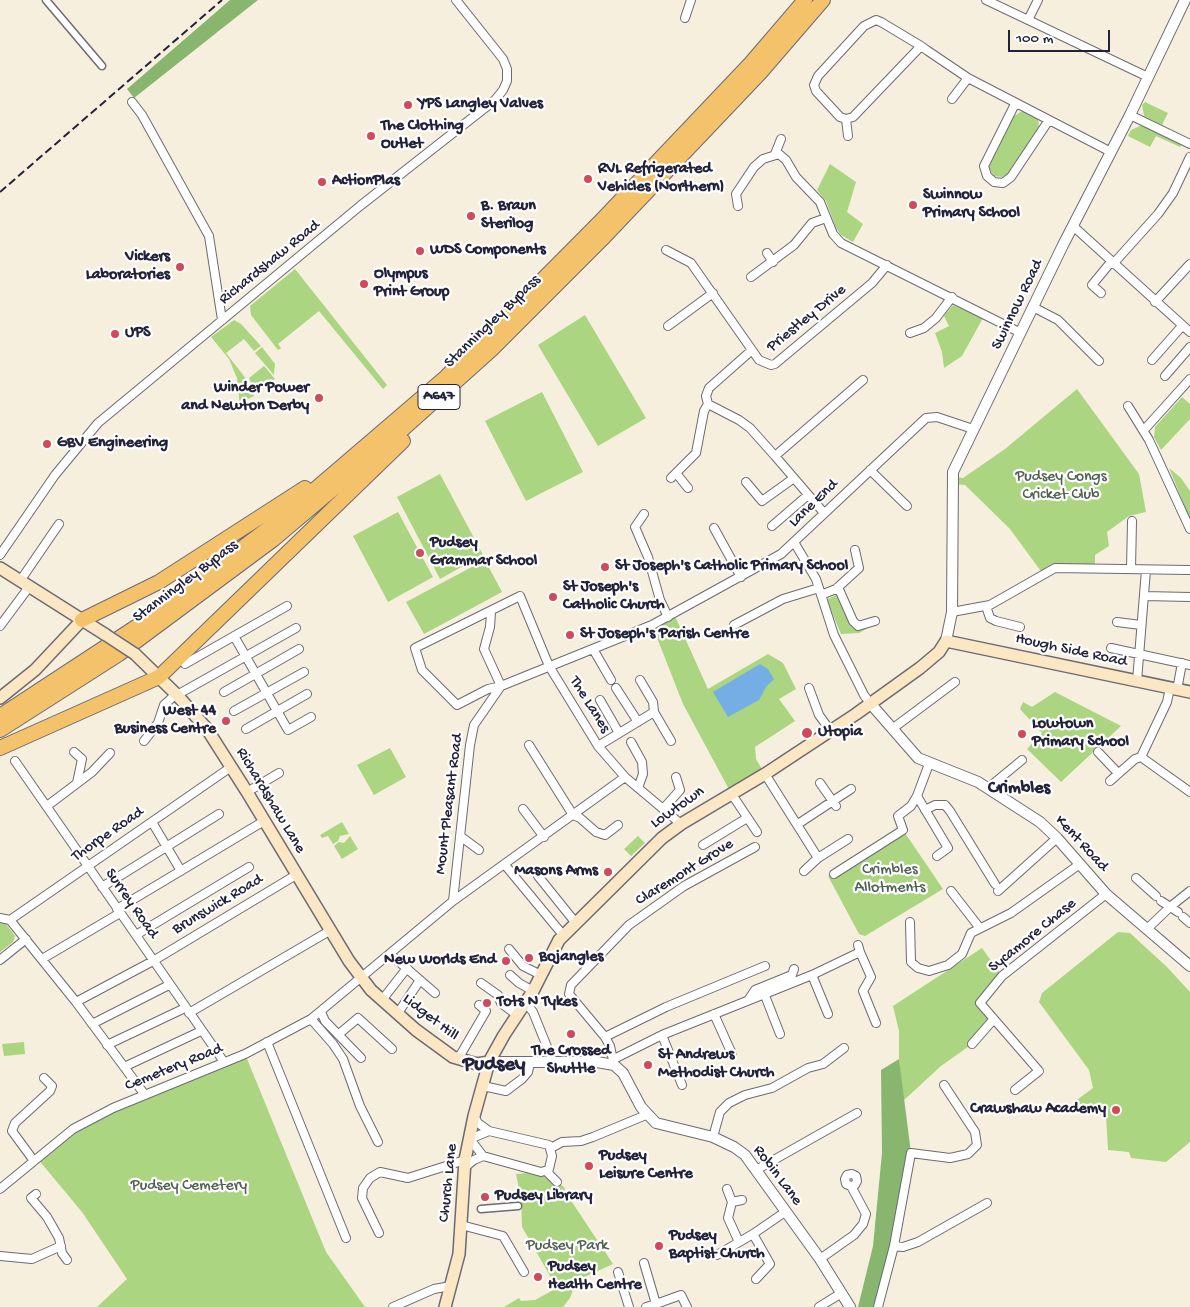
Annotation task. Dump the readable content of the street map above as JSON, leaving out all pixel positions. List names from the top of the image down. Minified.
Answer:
{"streets":{"highway":["Stanningley Bypass","A647"],"main road":["Hough Side Road","Richardshaw Lane","Lowtown","Lidget Hill","Church Lane"],"street":["Richardshaw Road","Swinnow Road","Priestley Drive","Lane End","The Lanes","Mount Pleasant Road","Thorpe Road","Kent Road","Claremont Grove","Surrey Road","Brunswick Road","Sycamore Chase","Cemetery Road","Robin Lane"]},"crossings":[["Swinnow Road","Lane End"],["Swinnow Road","Hough Side Road"],["Swinnow Road","Lowtown"],["Lane End","Lowtown"],["Lane End","Kent Road"],["Hough Side Road","Lowtown"],["The Lanes","Lowtown"],["Richardshaw Lane","Thorpe Road"],["Richardshaw Lane","Brunswick Road"],["Richardshaw Lane","Lidget Hill"],["Richardshaw Lane","Cemetery Road"],["Lowtown","Kent Road"],["Lowtown","Lidget Hill"],["Lowtown","Church Lane"],["Thorpe Road","Surrey Road"],["Kent Road","Sycamore Chase"],["Surrey Road","Brunswick Road"],["Surrey Road","Cemetery Road"],["Lidget Hill","Cemetery Road"],["Lidget Hill","Church Lane"]],"districts":["Crimbles","Pudsey"],"parks":["Pudsey Congs Cricket Club","Crimbles Allotments","Pudsey Cemetery","Pudsey Park"],"places":["YPS Langley Valves","The Clothing Outlet","RVL Refrigerated Vehicles (Northern)","ActionPlas","Swinnow Primary School","B. Braun Sterilog","WDS Components","Vickers Laboratories","Olympus Print Group","UPS","Winder Power and Newton Derby","GBV Engineering","Pudsey Grammar School","St Joseph's Catholic Primary School","St Joseph's Catholic Church","St Joseph's Parish Centre","West 44 Business Centre","Utopia","Lowtown Primary School","Masons Arms","Bojangles","New Worlds End","Tots N Tykes","The Crossed Shuttle","St Andrews Methodist Church","Crawshaw Academy","Pudsey Leisure Centre","Pudsey Library","Pudsey Baptist Church","Pudsey Health Centre"],"scale_bar":"100 m"}
